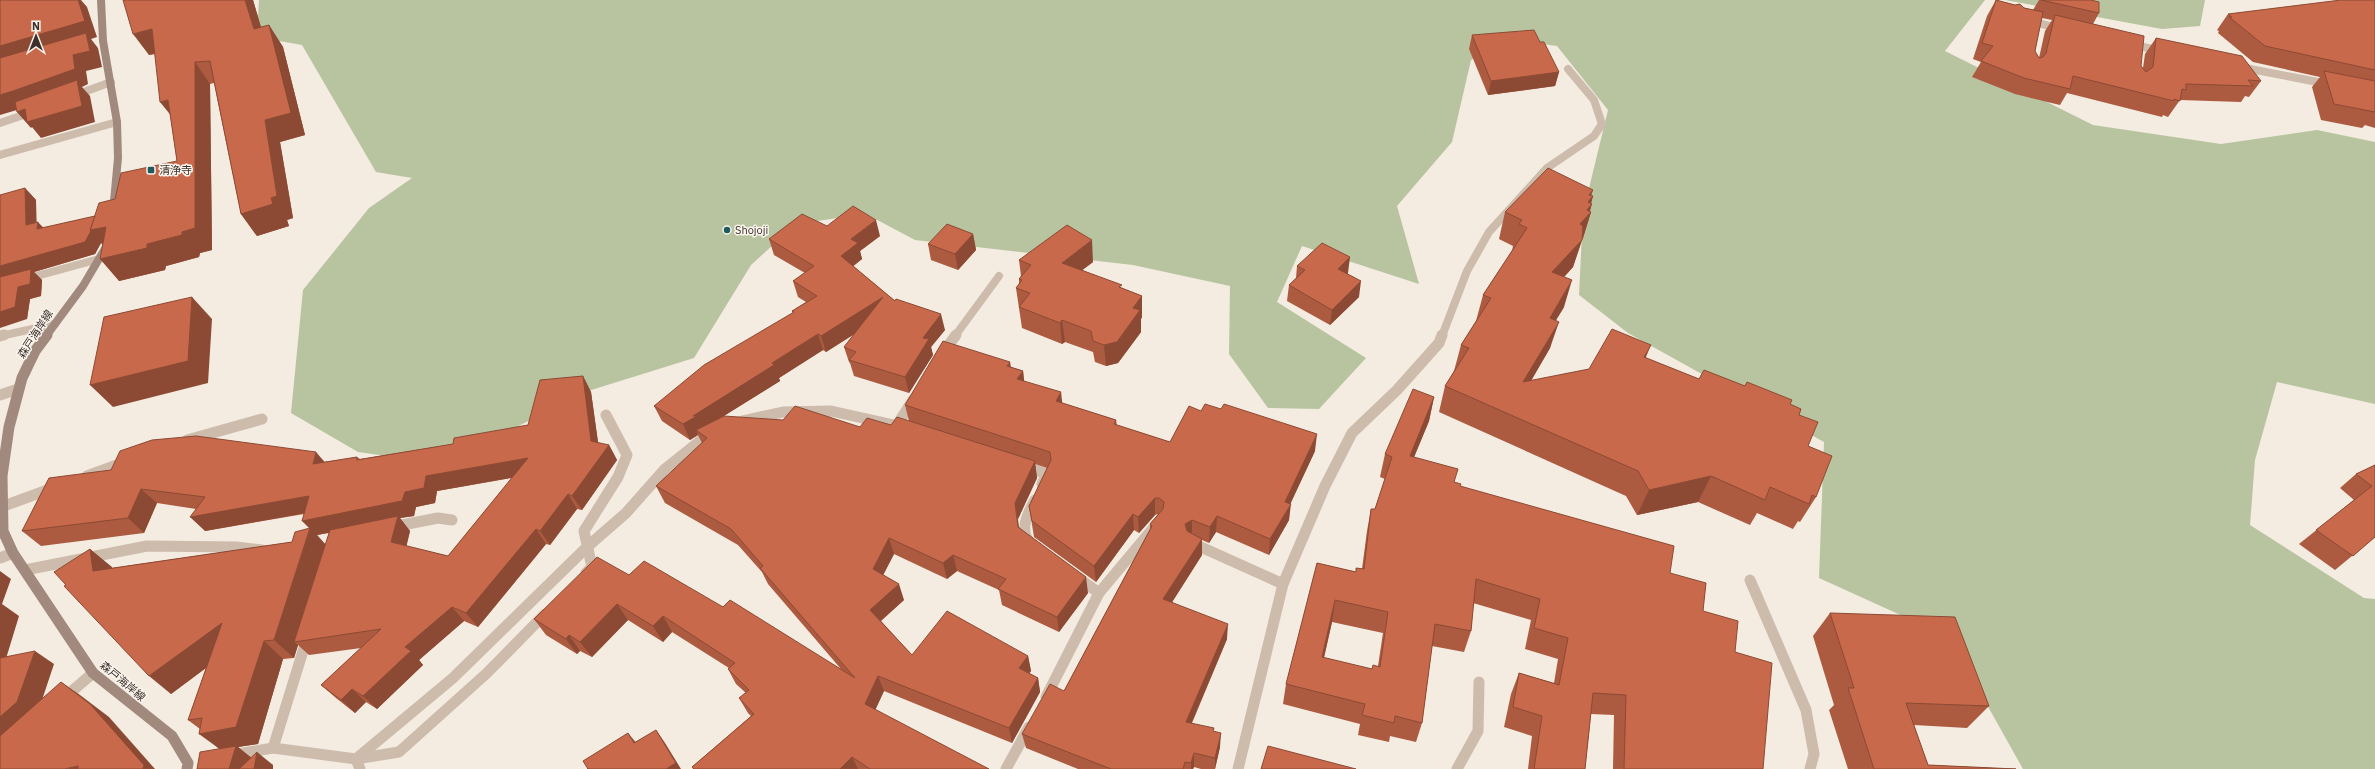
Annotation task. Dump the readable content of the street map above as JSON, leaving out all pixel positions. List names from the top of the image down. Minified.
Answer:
{"streets":{"main road":["森戸海岸線"]},"places":{"transit":["清浄寺"],"other":["Shojoji"]},"north":"top"}
